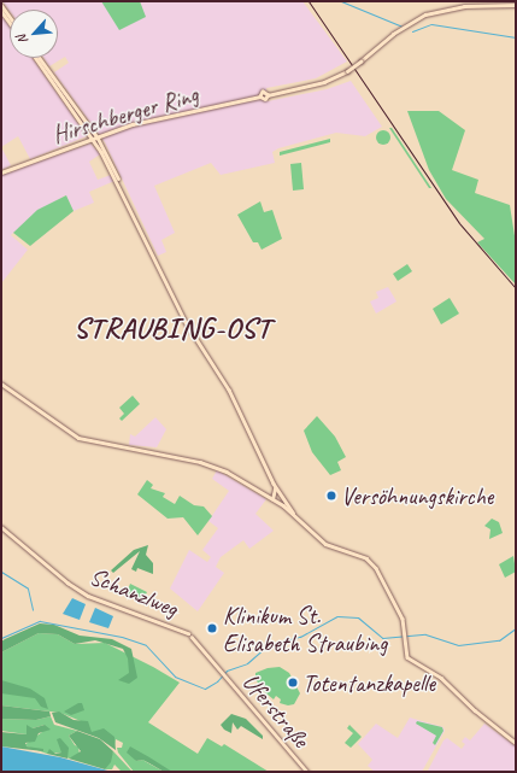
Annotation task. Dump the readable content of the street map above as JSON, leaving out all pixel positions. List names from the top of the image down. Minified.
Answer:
{"streets":{"street":["Hirschberger Ring","Schanzlweg","Uferstraße"]},"crossings":[["Schanzlweg","Uferstraße"]],"districts":["STRAUBING-OST"],"places":["Versöhnungskirche","Klinikum St. Elisabeth Straubing","Totentanzkapelle"],"north":"bottom left"}
